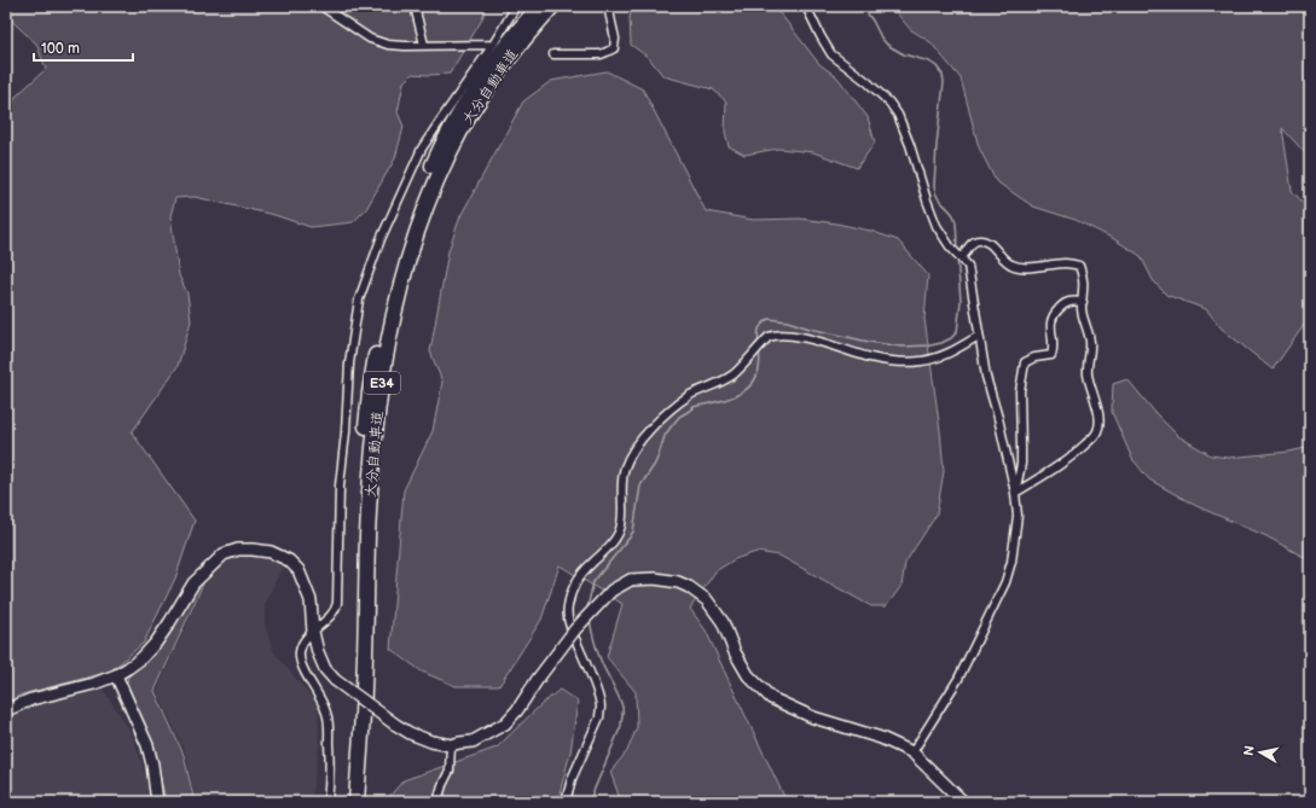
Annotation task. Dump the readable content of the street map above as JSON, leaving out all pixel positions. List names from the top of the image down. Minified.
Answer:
{"streets":{"highway":["大分自動車道","E34"]},"scale_bar":"100 m","north":"left"}
